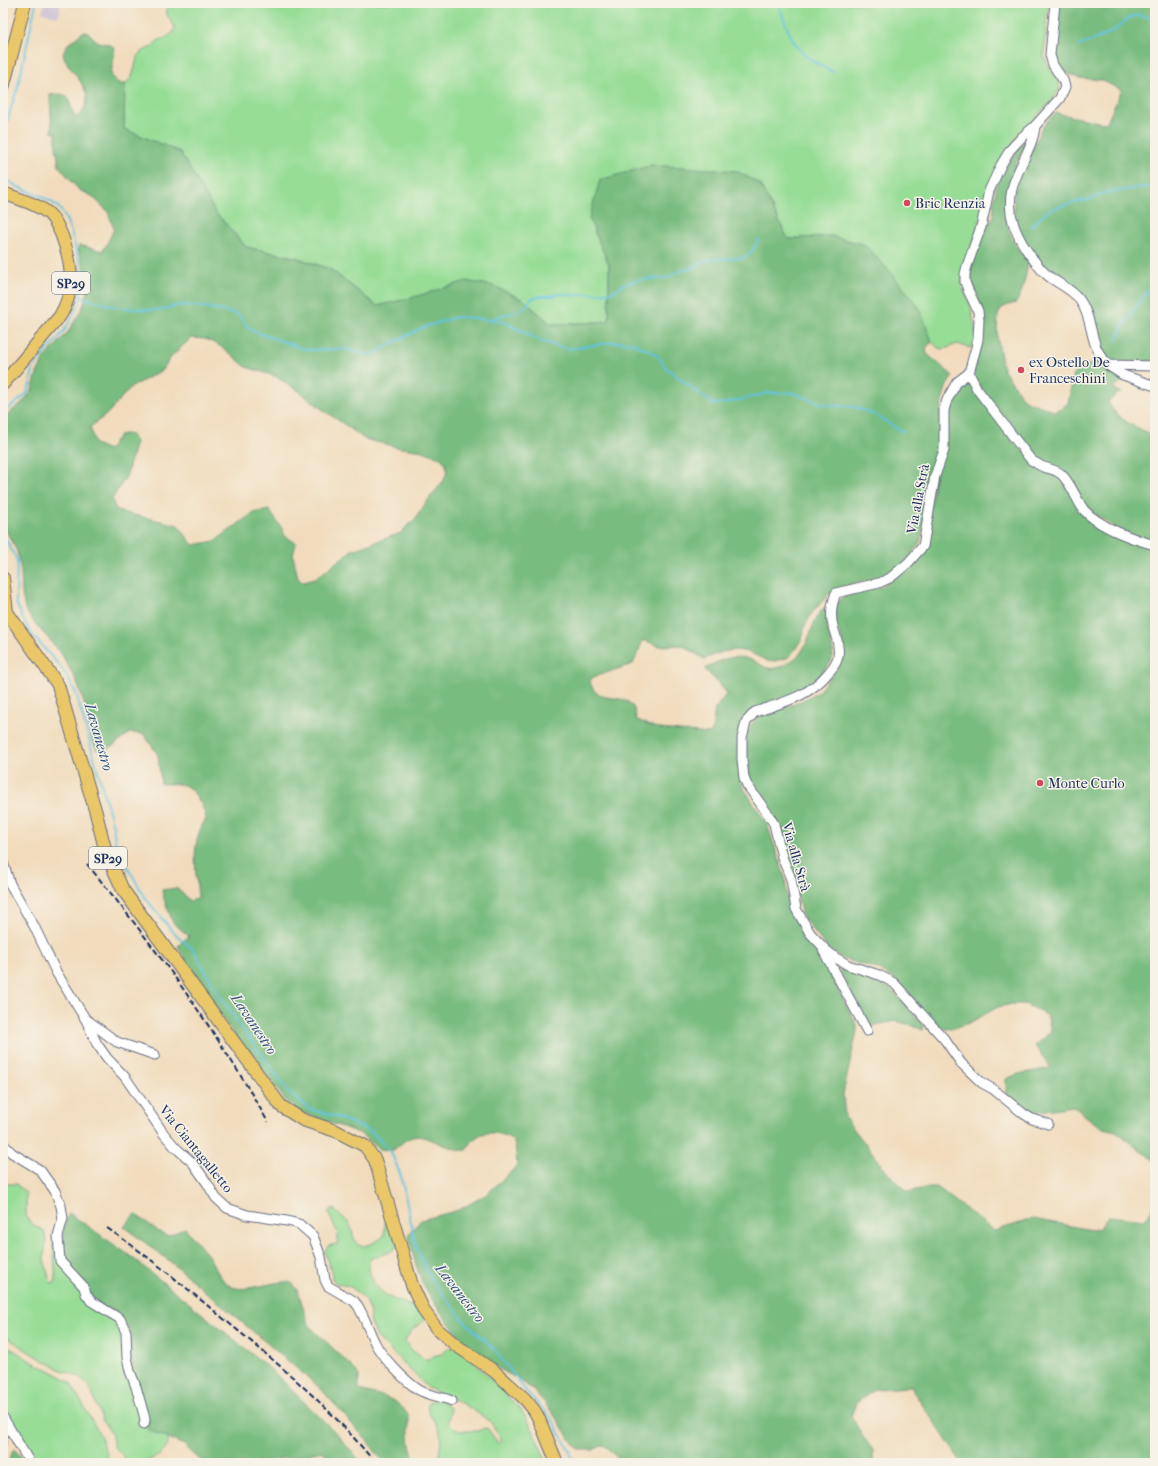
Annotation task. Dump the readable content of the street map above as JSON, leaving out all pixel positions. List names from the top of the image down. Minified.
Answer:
{"streets":{"main road":["SP29"],"street":["Via alla Strà","Via Ciantagalletto"]},"water":["Lavanestro"],"places":["Bric Renzia","ex Ostello De Franceschini","Monte Curlo"]}
